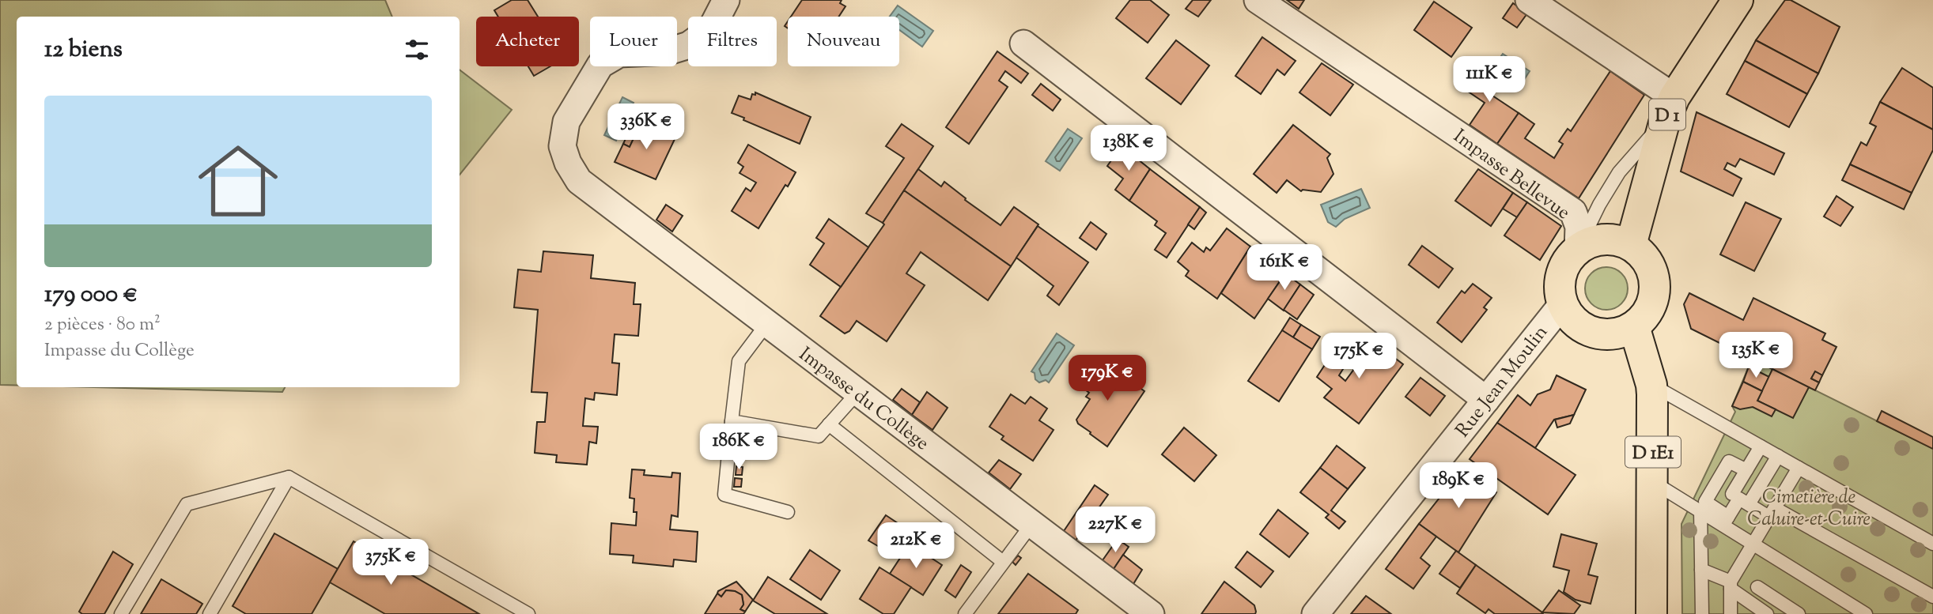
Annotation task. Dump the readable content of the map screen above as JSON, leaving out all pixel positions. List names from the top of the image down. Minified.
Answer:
{"streets":{"main road":["D 1","D 1E1"],"street":["Impasse Bellevue","Rue Jean Moulin","Impasse du Collège"]},"crossings":[["D 1","Impasse Bellevue"],["D 1","Rue Jean Moulin"],["D 1","D 1E1"],["Impasse Bellevue","Rue Jean Moulin"],["Impasse Bellevue","D 1E1"],["Rue Jean Moulin","D 1E1"]],"parks":["Cimetière de Caluire-et-Cuire"],"page":{"chip":["Acheter","Louer","Filtres","Nouveau"],"heading":"12 biens","price":["111K €","336K €","138K €","161K €","135K €","175K €","179K €","186K €","189K €","227K €","212K €","375K €"],"list":[{"name":"179 000 €","note":"2 pièces · 80 m² · Impasse du Collège"}]}}
